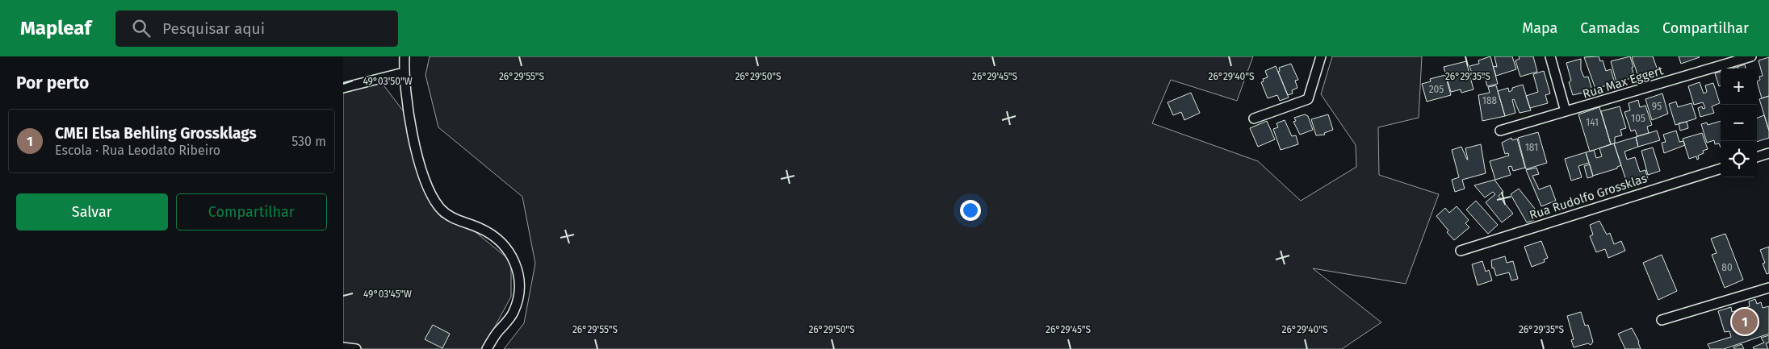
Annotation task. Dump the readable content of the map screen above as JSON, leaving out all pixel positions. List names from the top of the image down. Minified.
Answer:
{"streets":{"street":["Rua Max Eggert","Rua Rudolfo Grossklas"]},"house_numbers":["205","188","95","105","141","181","80"],"page":{"header":"Mapleaf","search":"Pesquisar aqui","nav":["Mapa","Camadas","Compartilhar"],"heading":"Por perto","map_buttons":["+","−"],"list":[{"mark":"1","name":"CMEI Elsa Behling Grossklags","note":"Escola · Rua Leodato Ribeiro","value":"530 m"}],"buttons":["Salvar","Compartilhar"],"pins":"1"},"coordinates":["26°29'55\"S","26°29'50\"S","26°29'45\"S","26°29'40\"S","26°29'35\"S","49°03'50\"W","49°03'45\"W"]}
